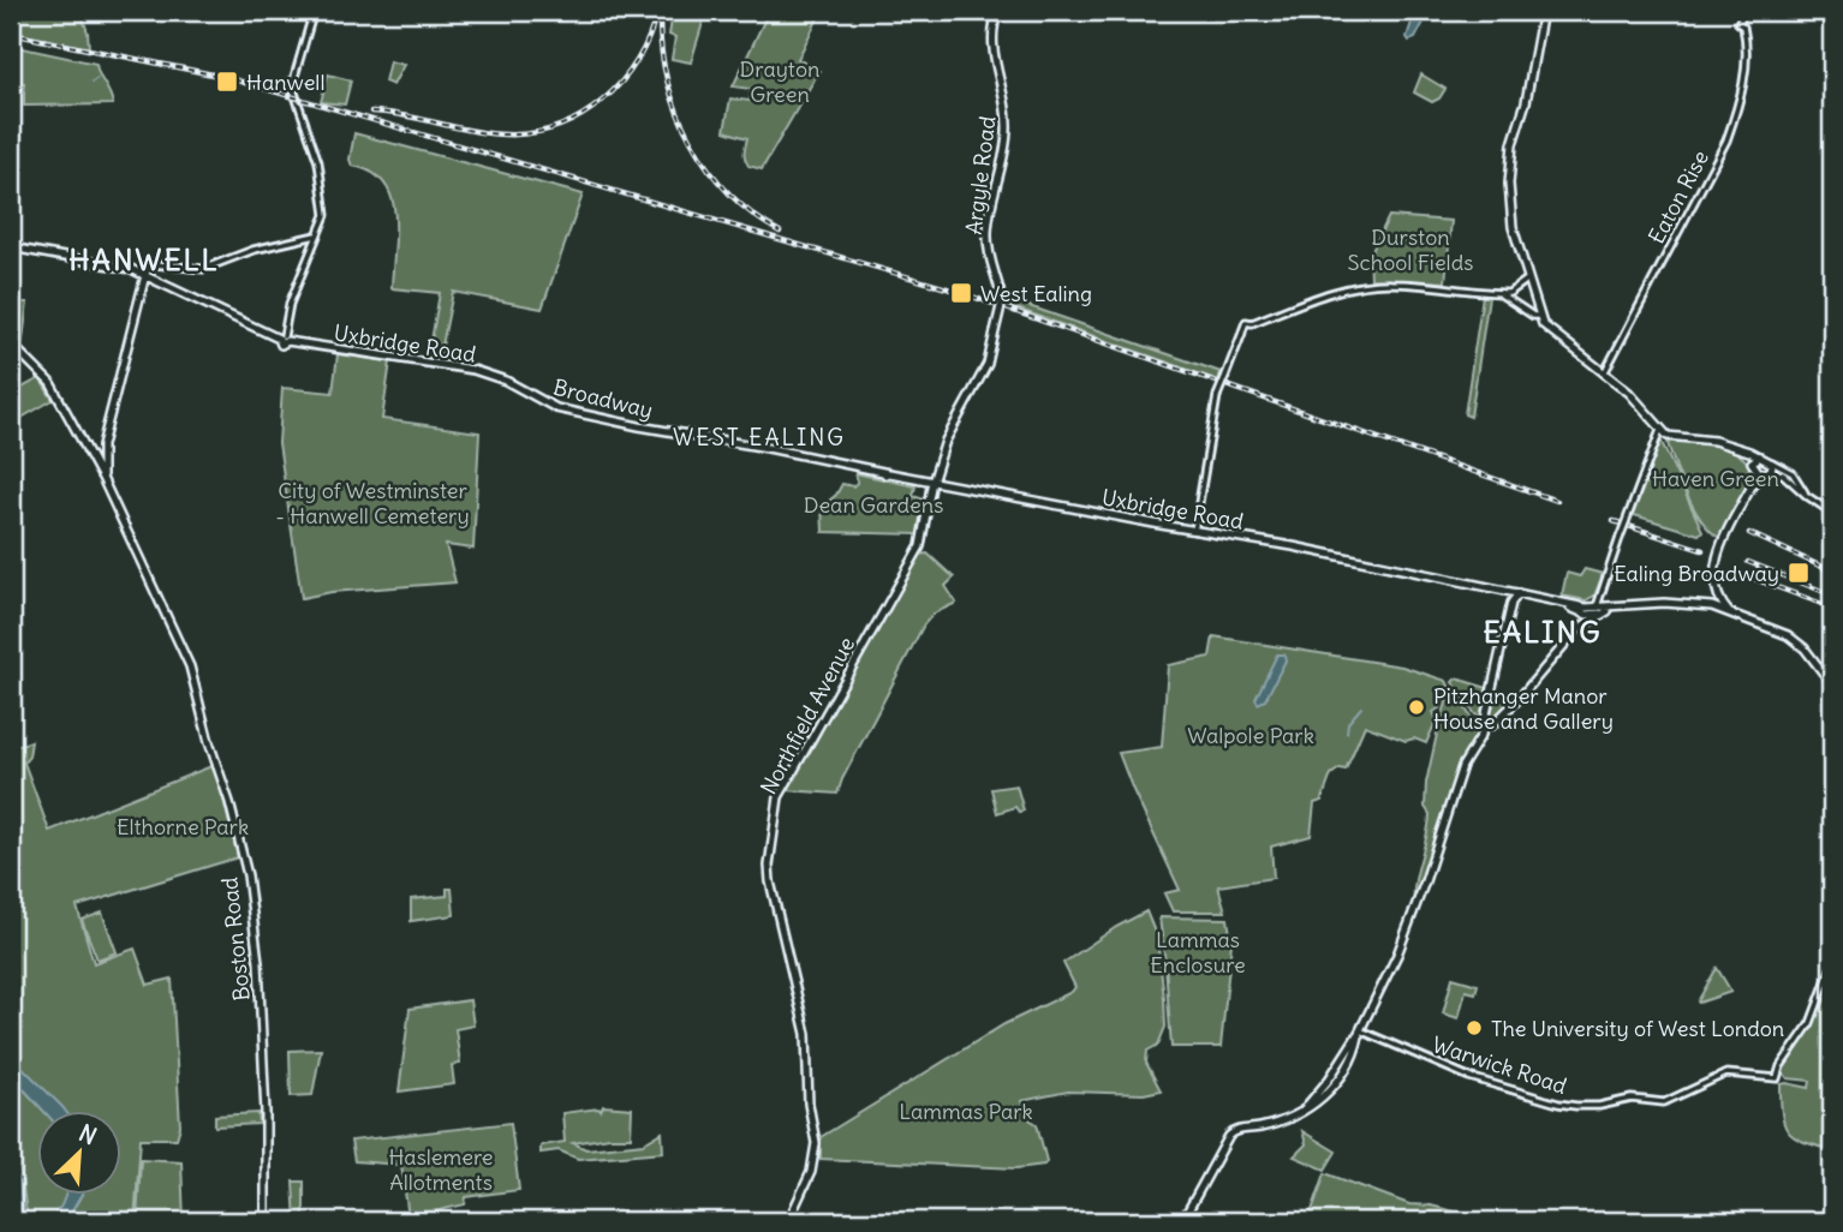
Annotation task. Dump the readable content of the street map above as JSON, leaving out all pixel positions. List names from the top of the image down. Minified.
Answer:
{"streets":{"main road":["Argyle Road","Uxbridge Road","Broadway","Northfield Avenue","Boston Road"],"street":["Eaton Rise","Warwick Road"]},"crossings":[["Argyle Road","Northfield Avenue"],["Uxbridge Road","Broadway"],["Uxbridge Road","Northfield Avenue"],["Uxbridge Road","Boston Road"],["Broadway","Northfield Avenue"]],"districts":["HANWELL","WEST EALING","EALING"],"parks":["Drayton Green","Durston School Fields","Haven Green","City of Westminster - Hanwell Cemetery","Dean Gardens","Walpole Park","Elthorne Park","Lammas Enclosure","Lammas Park","Haslemere Allotments"],"places":{"transit":["Hanwell","West Ealing","Ealing Broadway"],"other":["Pitzhanger Manor House and Gallery","The University of West London"]},"north":"top right"}
